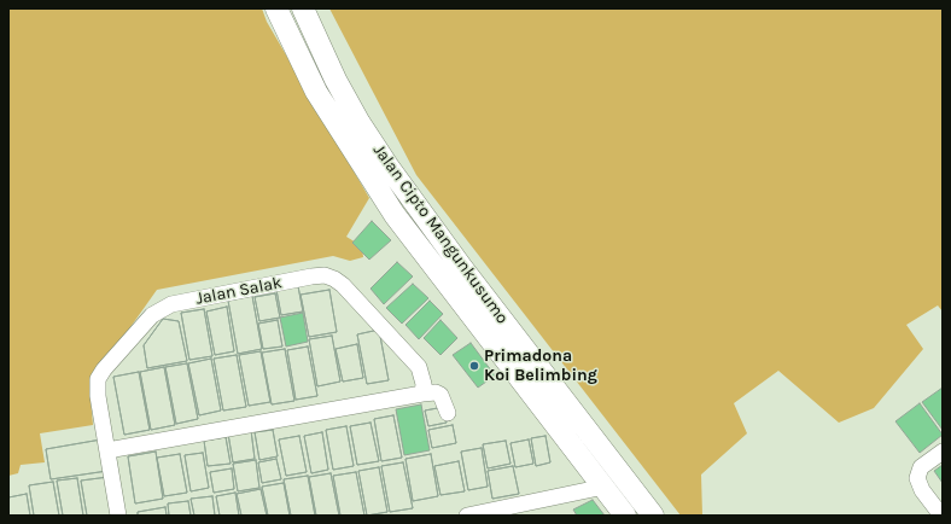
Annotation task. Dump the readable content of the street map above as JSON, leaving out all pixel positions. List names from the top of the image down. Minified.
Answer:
{"streets":{"street":["Jalan Cipto Mangunkusumo","Jalan Salak"]},"places":["Primadona Koi Belimbing"]}
